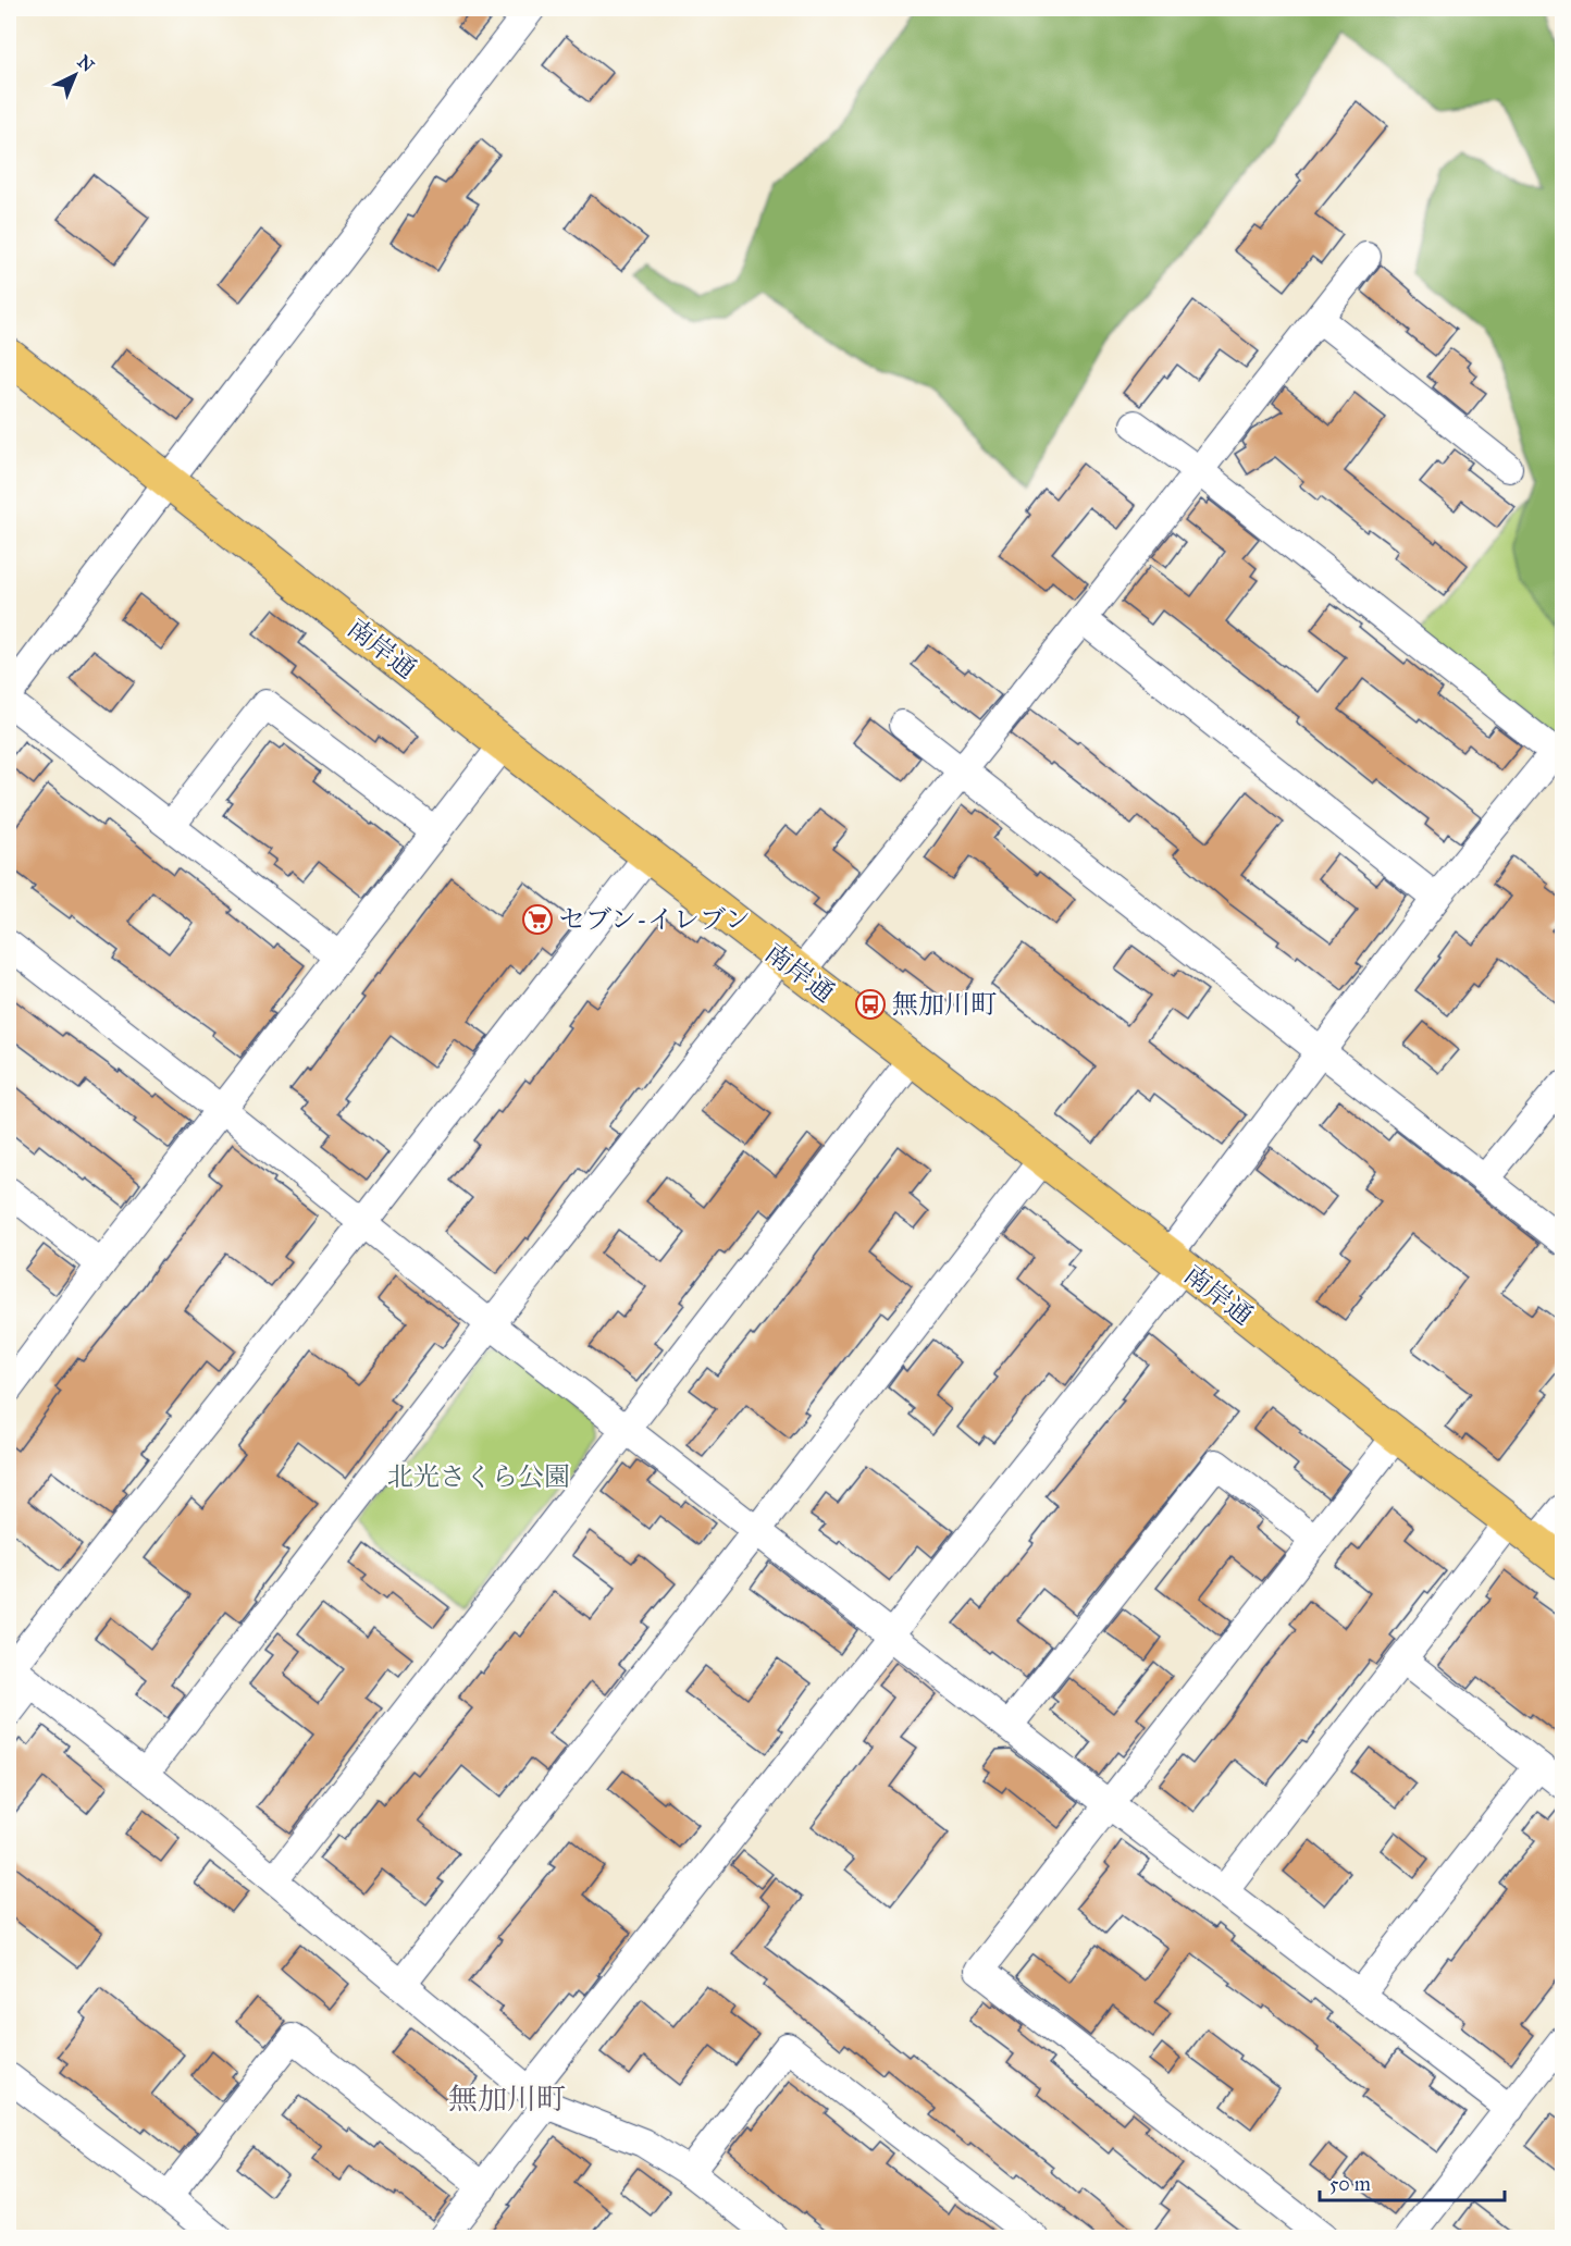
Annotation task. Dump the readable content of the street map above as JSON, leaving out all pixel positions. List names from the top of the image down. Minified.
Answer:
{"streets":{"main road":["南岸通"]},"districts":["無加川町"],"parks":["北光さくら公園"],"places":{"supermarket":["セブン-イレブン"],"bus stop":["無加川町"]},"scale_bar":"50 m","north":"top right"}
